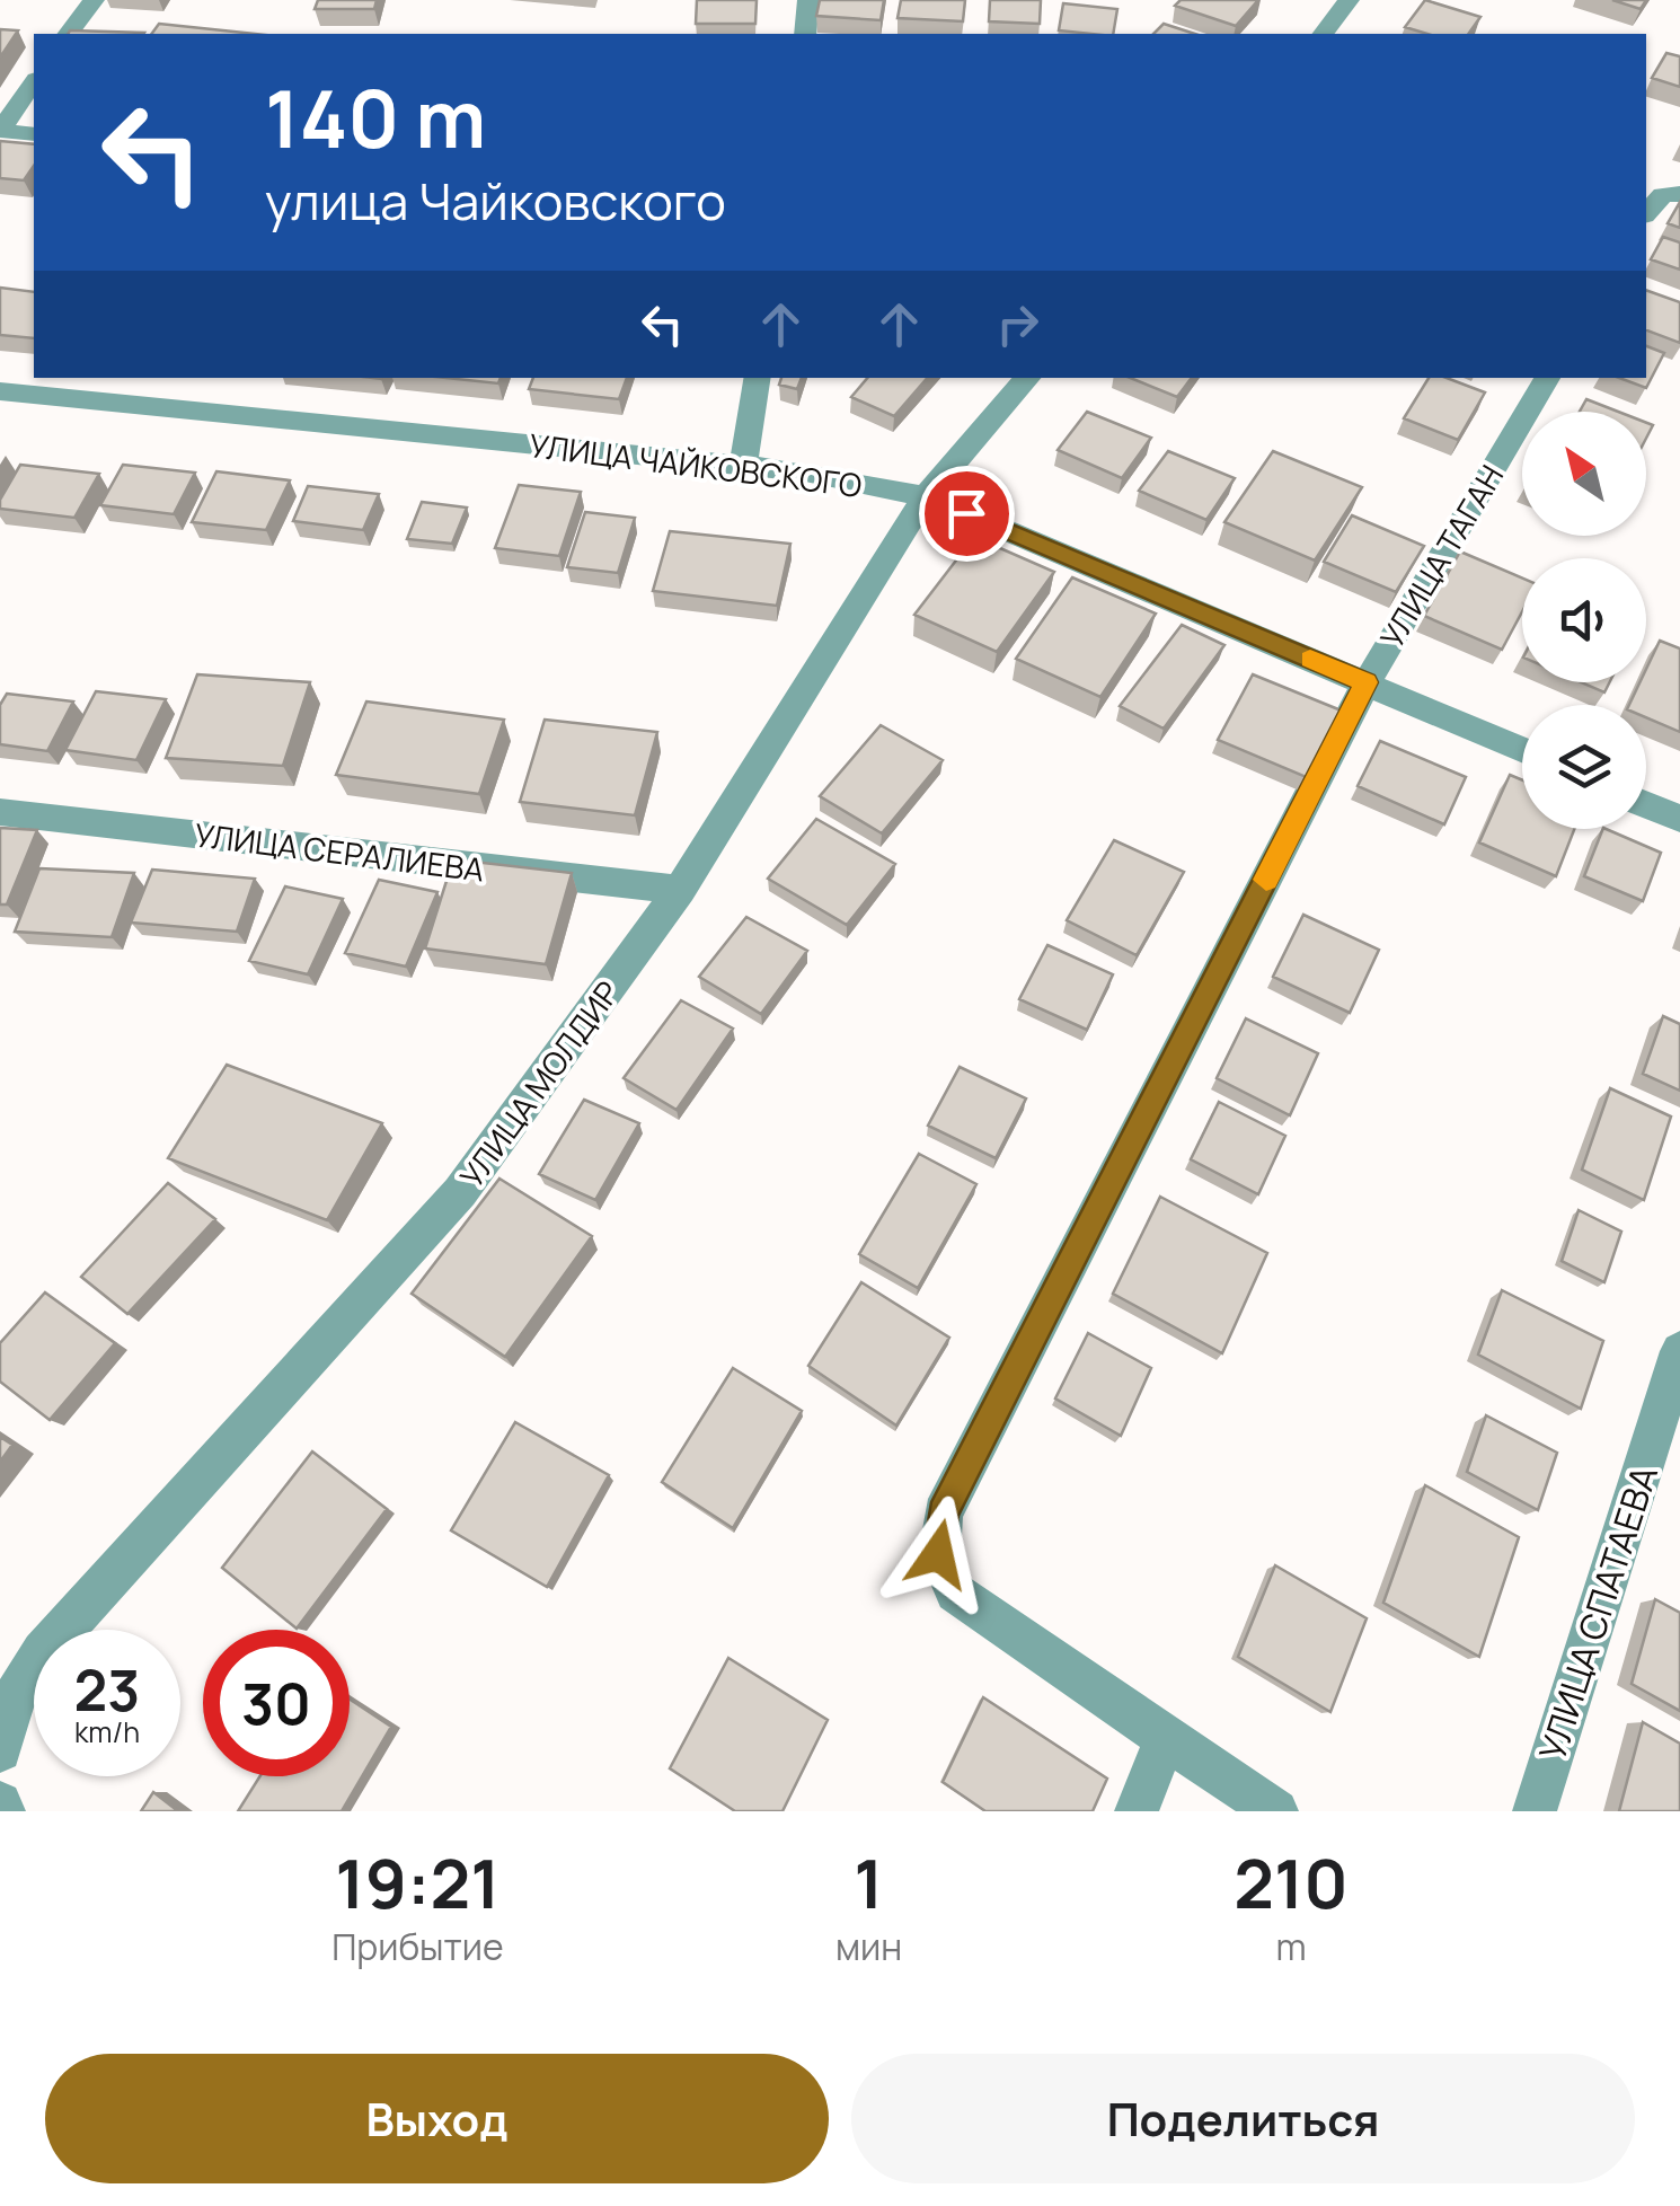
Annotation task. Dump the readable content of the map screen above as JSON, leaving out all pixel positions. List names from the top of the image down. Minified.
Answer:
{"streets":{"street":["УЛИЦА ЧАЙКОВСКОГО","УЛИЦА ТАГАН","УЛИЦА СЕРАЛИЕВА","УЛИЦА МОЛДИР","УЛИЦА СПАТАЕВА"]},"crossings":[["УЛИЦА ЧАЙКОВСКОГО","УЛИЦА ТАГАН"],["УЛИЦА ЧАЙКОВСКОГО","УЛИЦА МОЛДИР"],["УЛИЦА СЕРАЛИЕВА","УЛИЦА МОЛДИР"]],"north":"top left","page":{"turn":["140 m","улица Чайковского"],"speed":"23 km/h","limit":"30","eta":["19:21","Прибытие","1","мин","210","m"],"buttons":["Выход","Поделиться"]}}
